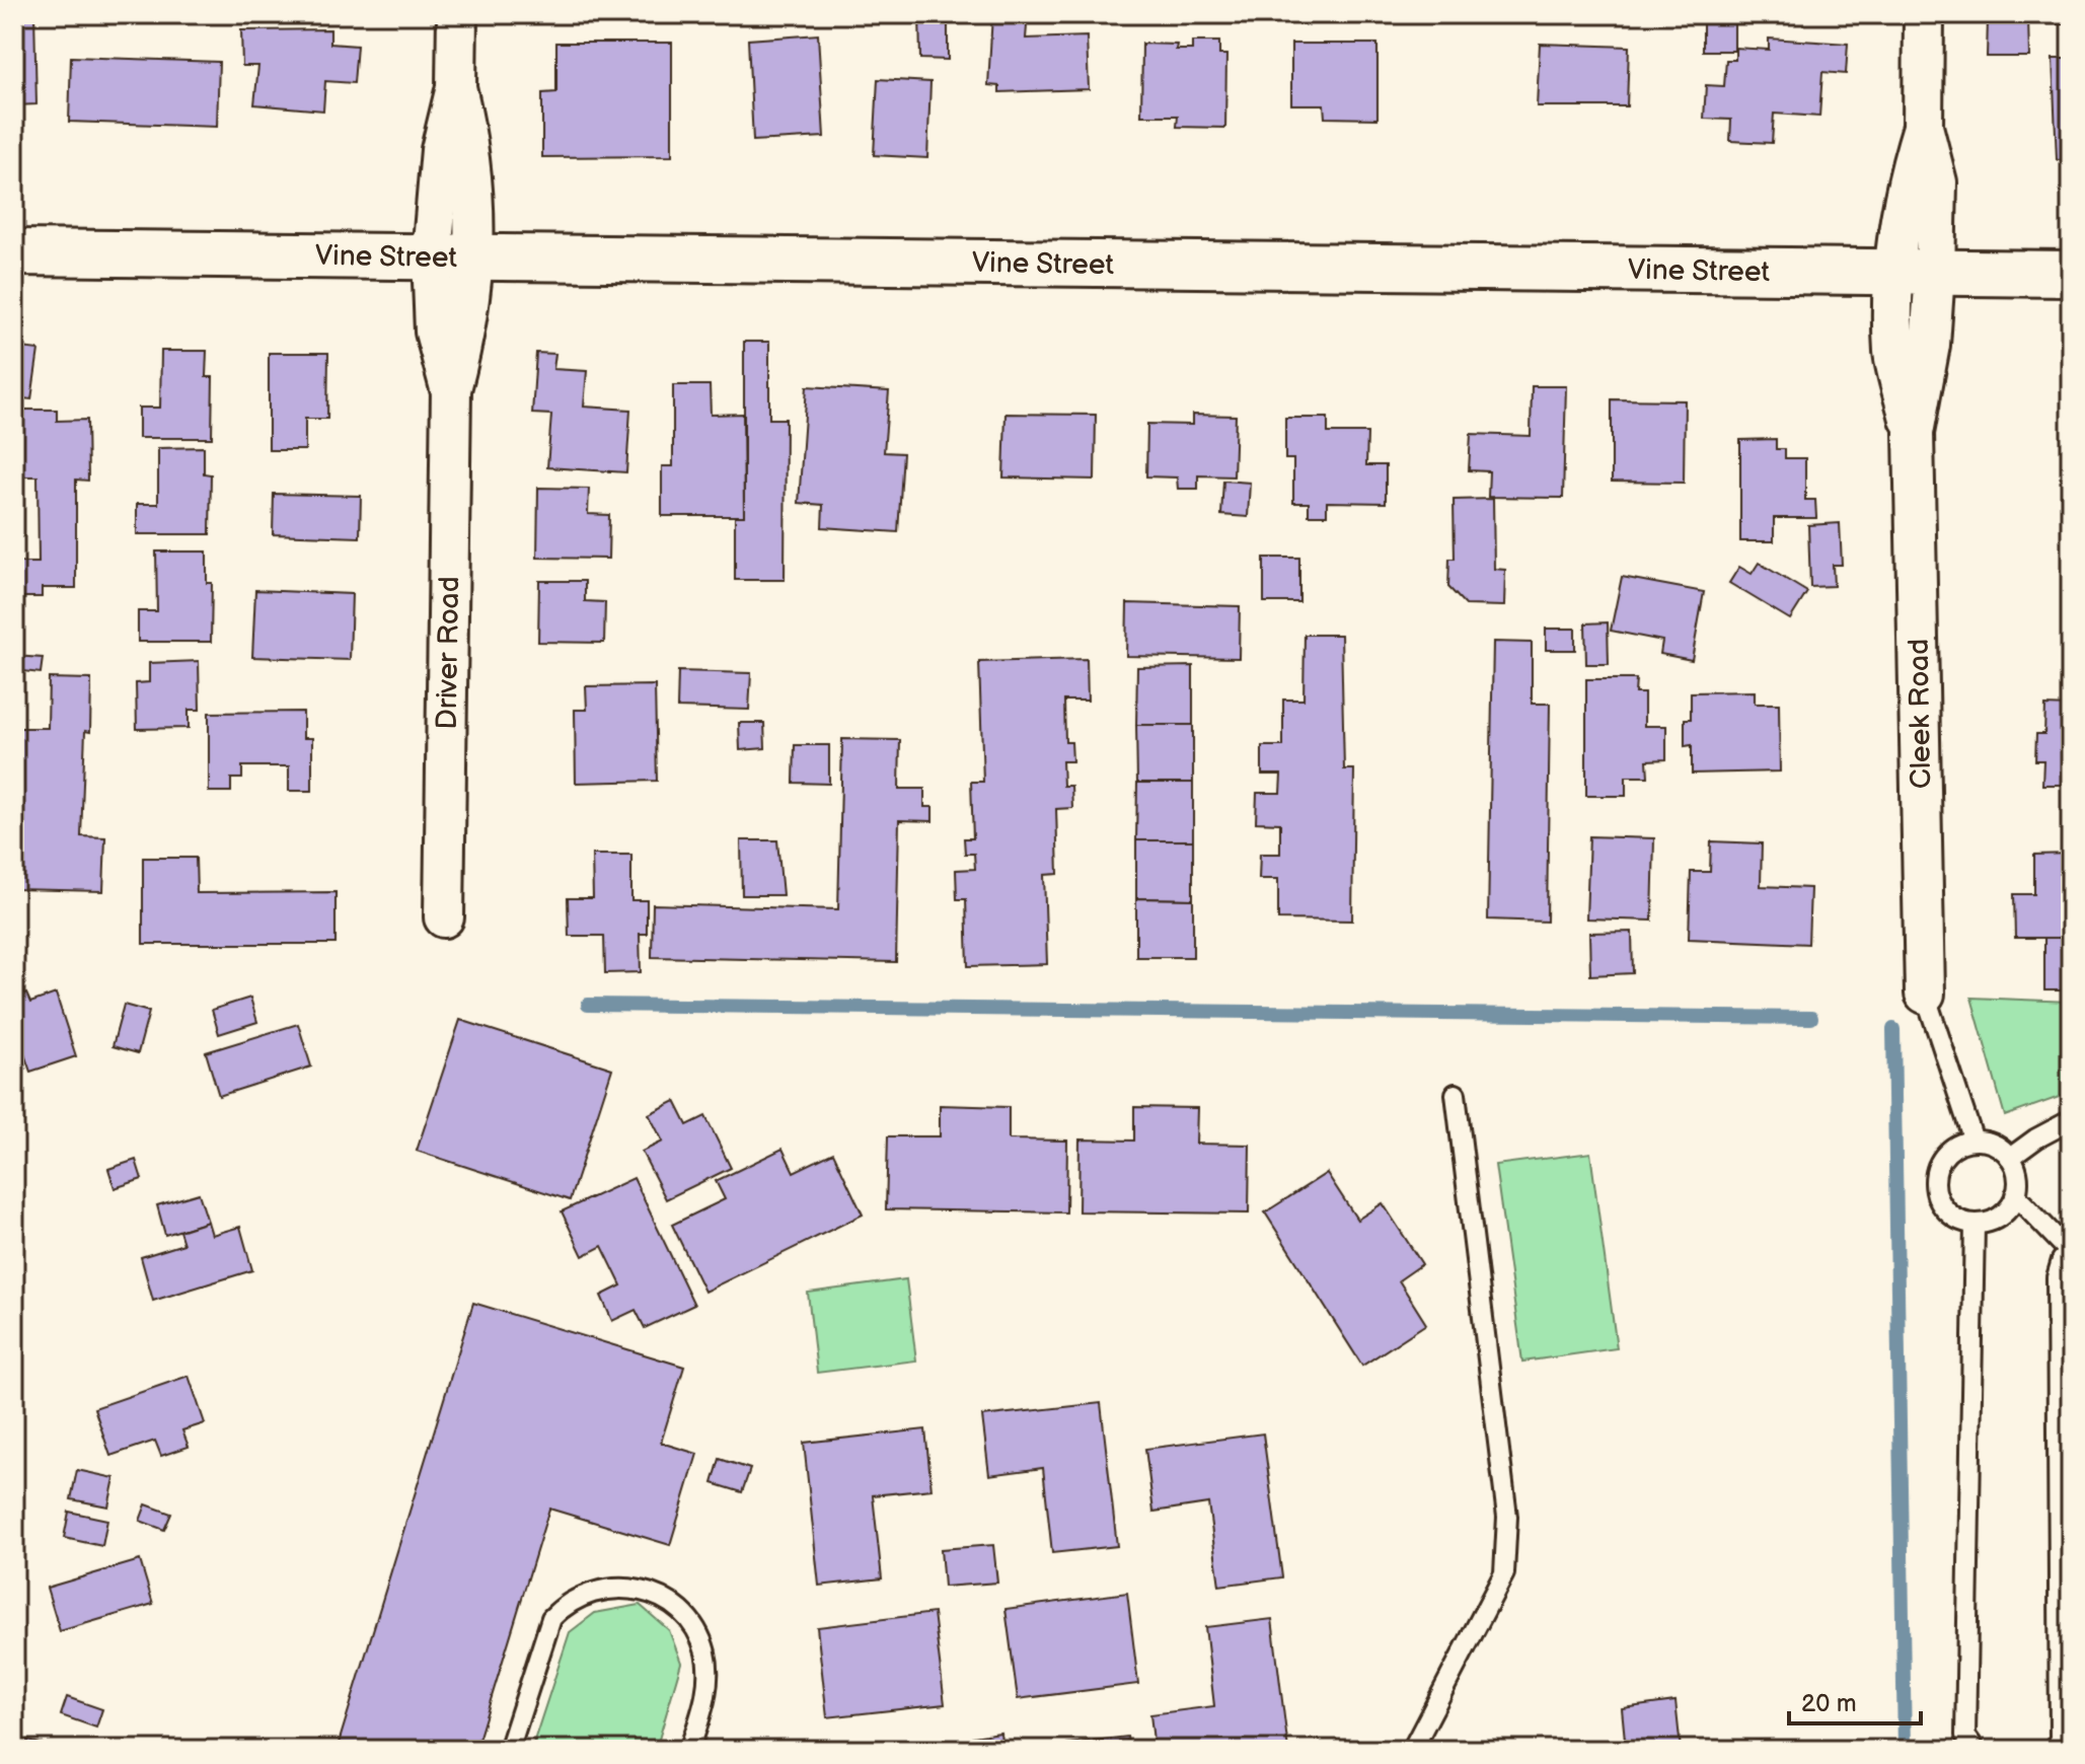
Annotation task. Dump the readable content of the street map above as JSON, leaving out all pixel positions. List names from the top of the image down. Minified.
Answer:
{"streets":{"street":["Vine Street","Driver Road","Cleek Road"]},"crossings":[["Vine Street","Driver Road"],["Vine Street","Cleek Road"]],"scale_bar":"20 m"}
